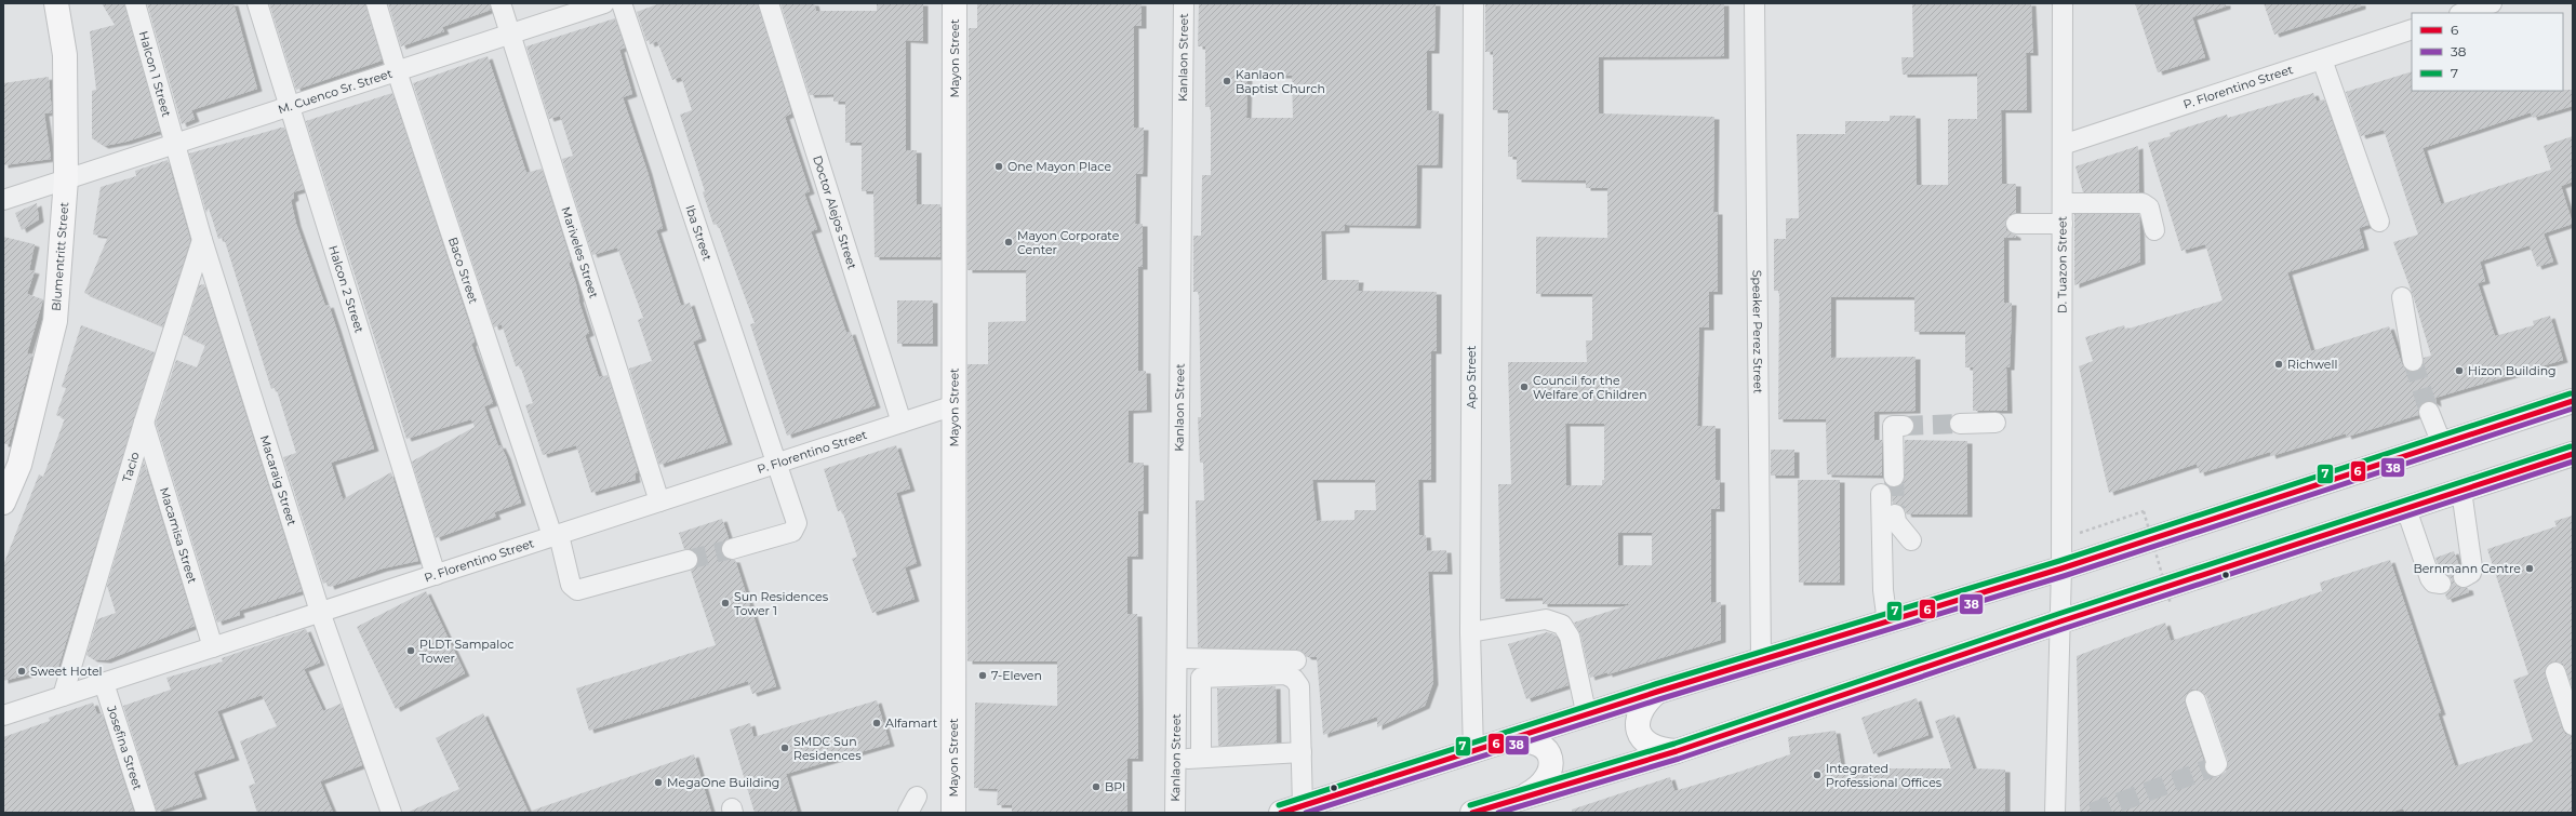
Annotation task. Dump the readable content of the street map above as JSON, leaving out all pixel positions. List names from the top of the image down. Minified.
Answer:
{"streets":{"main road":["Mayon Street","Blumentritt Street"],"street":["Kanlaon Street","Halcon 1 Street","P. Florentino Street","M. Cuenco Sr. Street","Doctor Alejos Street","Iba Street","Mariveles Street","D. Tuazon Street","Baco Street","Halcon 2 Street","Speaker Perez Street","Apo Street","Tacio","Macaraig Street","Macamisa Street","Josefina Street"]},"crossings":[["Mayon Street","P. Florentino Street"],["Halcon 1 Street","M. Cuenco Sr. Street"],["Halcon 1 Street","Macaraig Street"],["P. Florentino Street","Doctor Alejos Street"],["P. Florentino Street","Iba Street"],["P. Florentino Street","Mariveles Street"],["P. Florentino Street","D. Tuazon Street"],["P. Florentino Street","Baco Street"],["P. Florentino Street","Halcon 2 Street"],["P. Florentino Street","Tacio"],["P. Florentino Street","Macaraig Street"],["P. Florentino Street","Macamisa Street"],["P. Florentino Street","Josefina Street"],["M. Cuenco Sr. Street","Mariveles Street"],["M. Cuenco Sr. Street","Blumentritt Street"],["M. Cuenco Sr. Street","Baco Street"],["M. Cuenco Sr. Street","Halcon 2 Street"],["M. Cuenco Sr. Street","Macaraig Street"],["Tacio","Macaraig Street"],["Tacio","Macamisa Street"]],"places":["Kanlaon Baptist Church","One Mayon Place","Mayon Corporate Center","Richwell","Hizon Building","Council for the Welfare of Children","Bernmann Centre","Sun Residences Tower 1","PLDT Sampaloc Tower","Sweet Hotel","7-Eleven","Alfamart","SMDC Sun Residences","Integrated Professional Offices","MegaOne Building","BPI"],"lines":["transit line 7","transit line 6","transit line 38"],"legend":["6","38","7"]}
